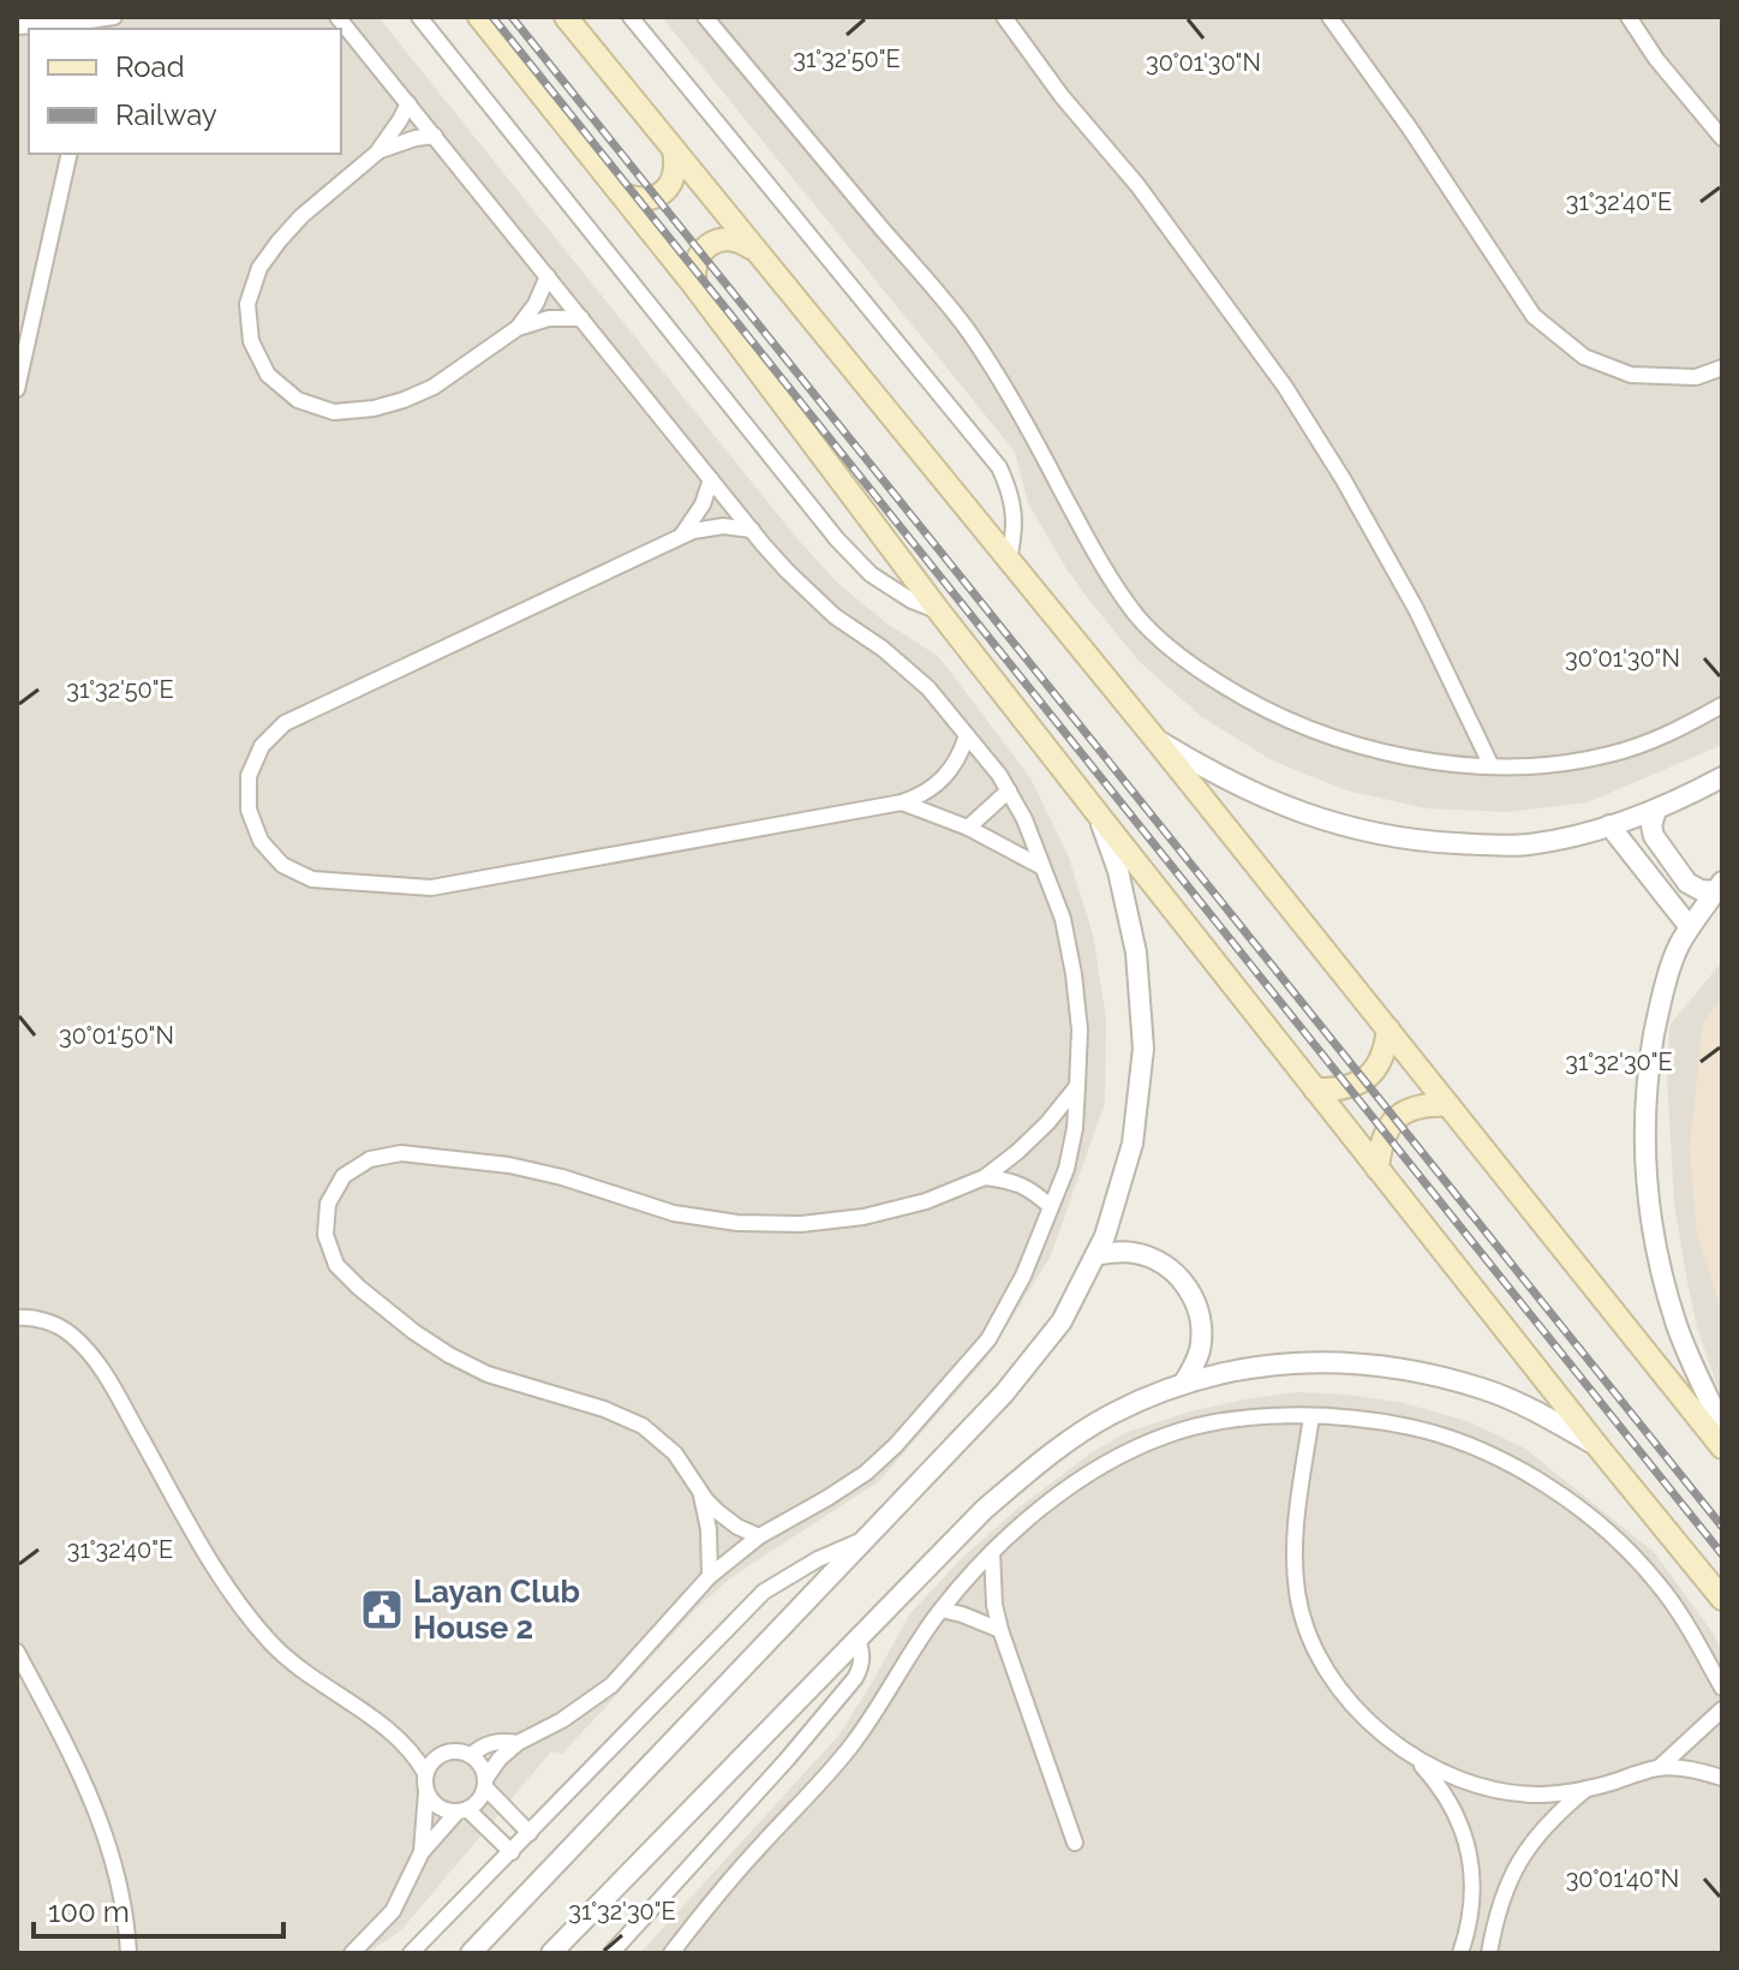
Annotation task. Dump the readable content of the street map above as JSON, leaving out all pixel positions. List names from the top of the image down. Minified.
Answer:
{"places":{"public building":["Layan Club House 2"]},"legend":["Road","Railway"],"scale_bar":"100 m","coordinates":["31°32'50\"E","30°01'30\"N","31°32'40\"E","30°01'50\"N","31°32'30\"E","30°01'40\"N"]}
